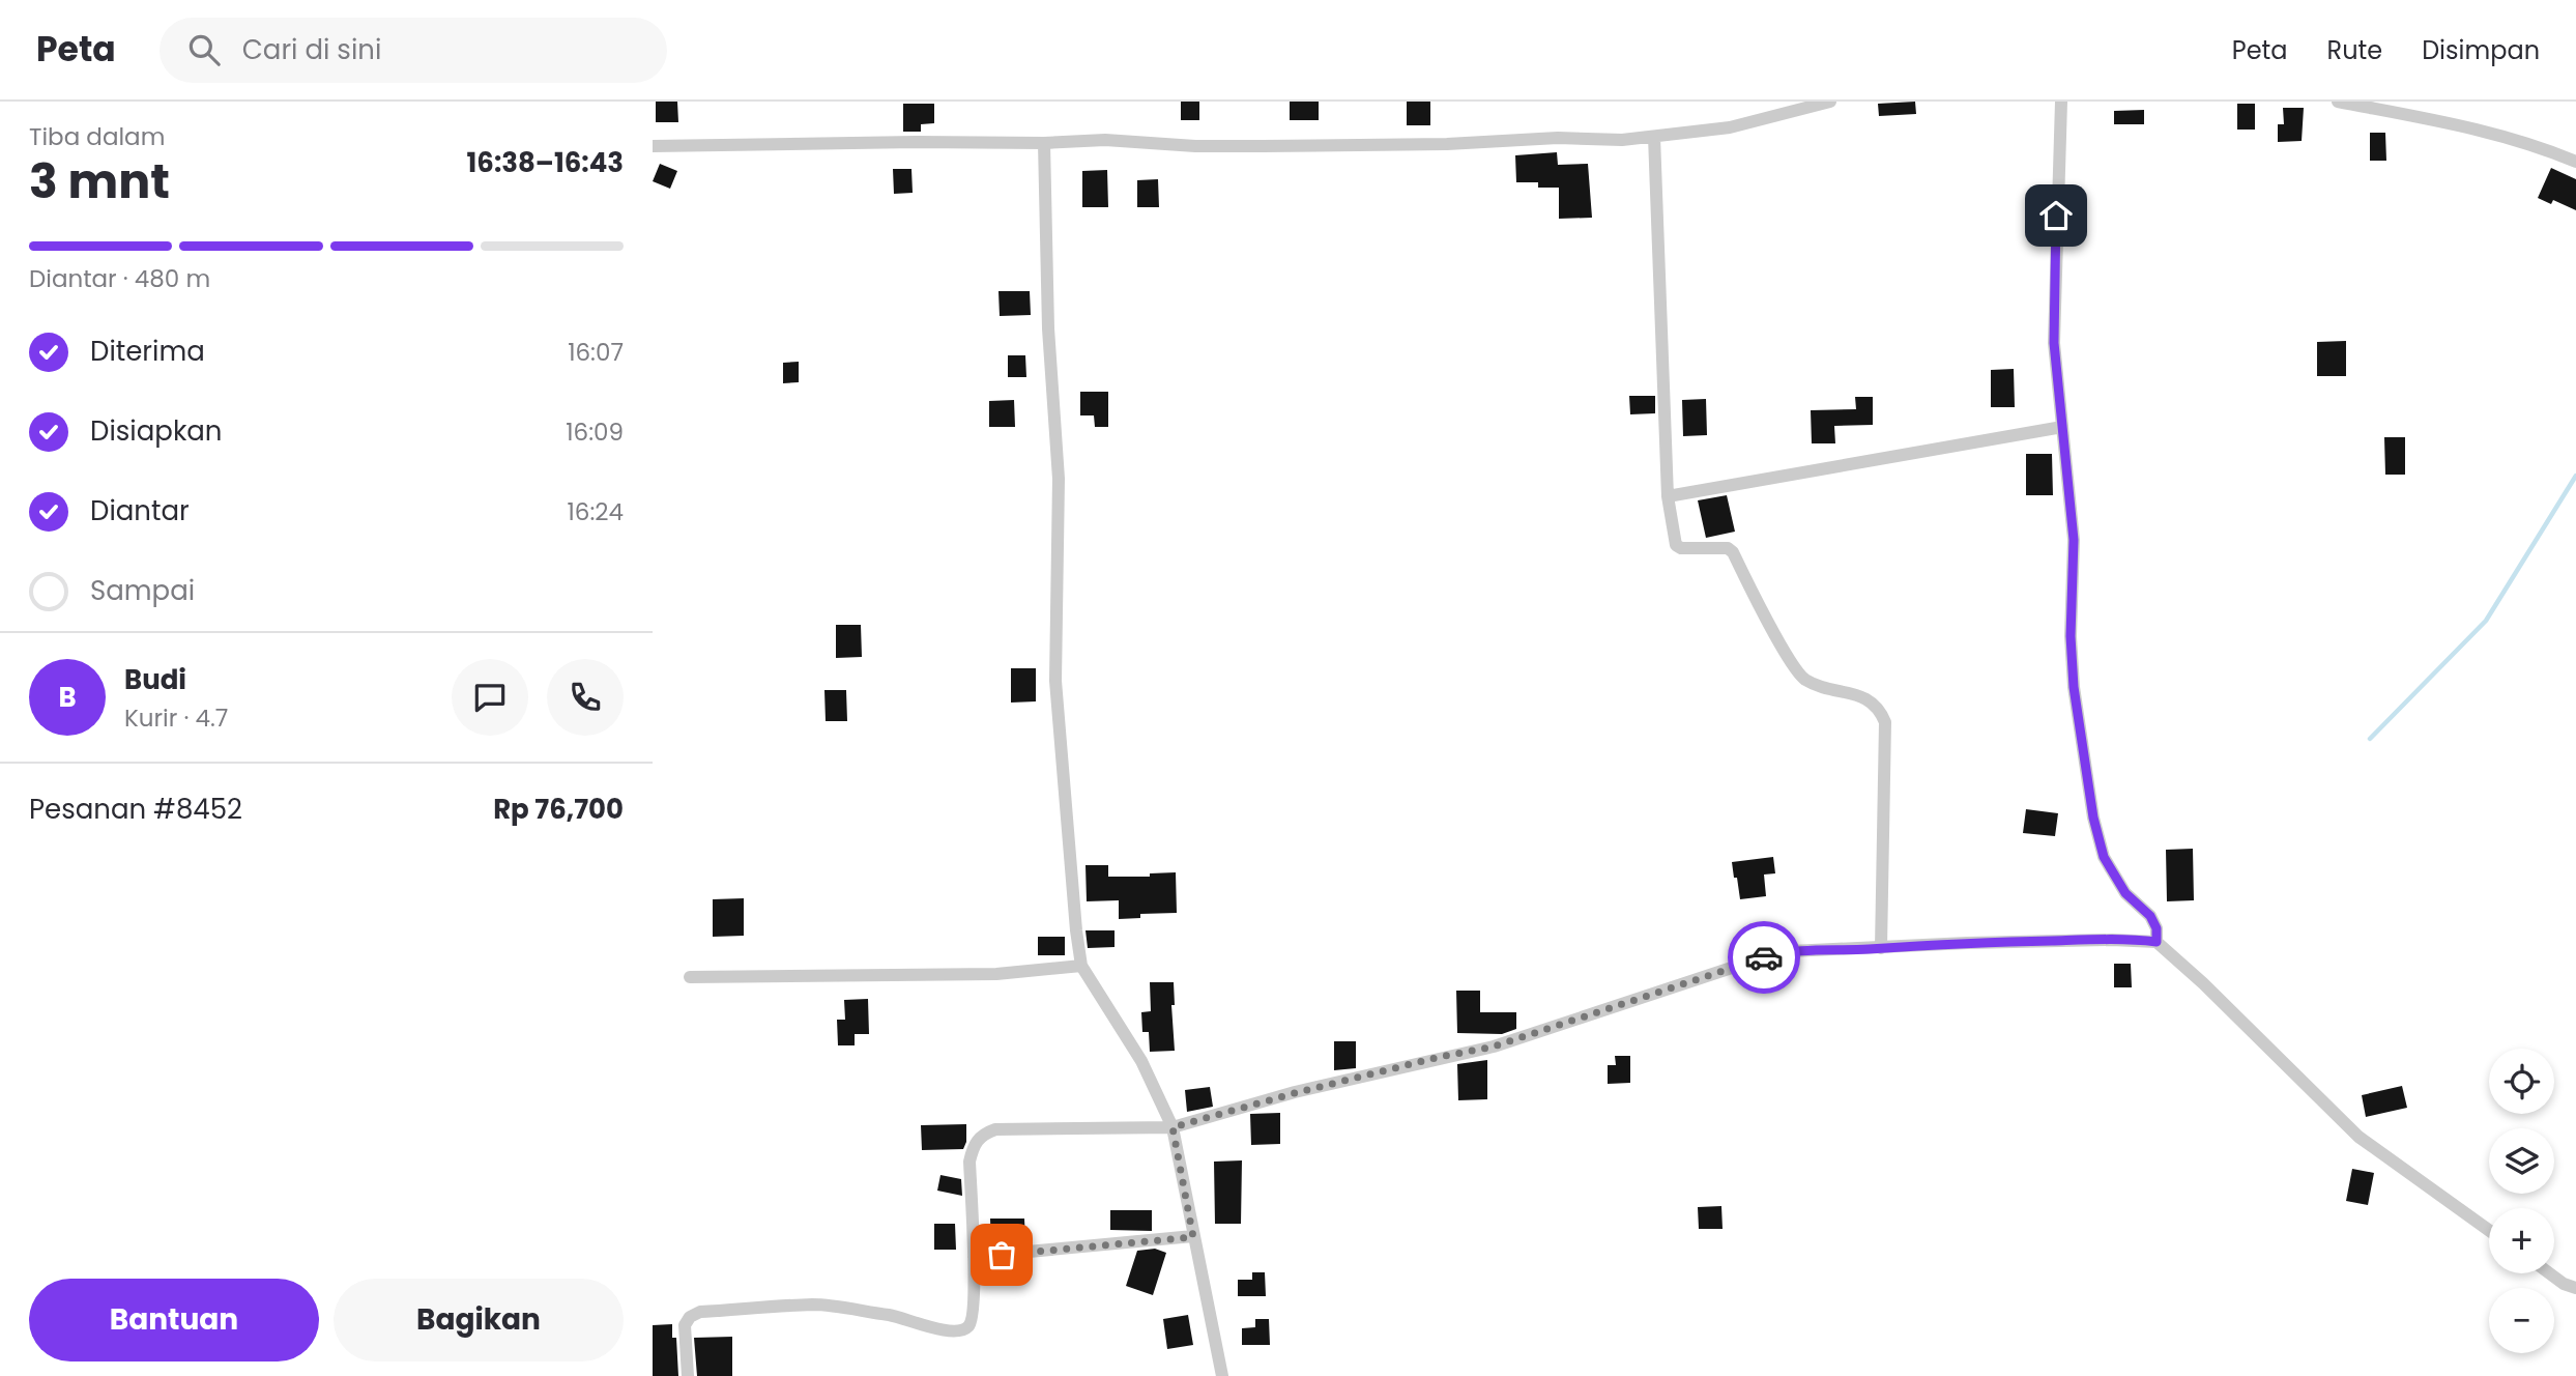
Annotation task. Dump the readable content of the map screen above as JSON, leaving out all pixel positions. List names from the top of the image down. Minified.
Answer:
{"page":{"header":"Peta","search":"Cari di sini","nav":["Peta","Rute","Disimpan"],"heading":["3 mnt","Tiba dalam","16:38–16:43"],"panel":["Budi","Kurir · 4.7","Pesanan #8452","Rp 76,700"],"bar":"Diantar · 480 m","list":[["Diterima","16:07"],["Disiapkan","16:09"],["Diantar","16:24"],"Sampai"],"round":"B","map_buttons":["+","−"],"buttons":["Bantuan","Bagikan"]}}
